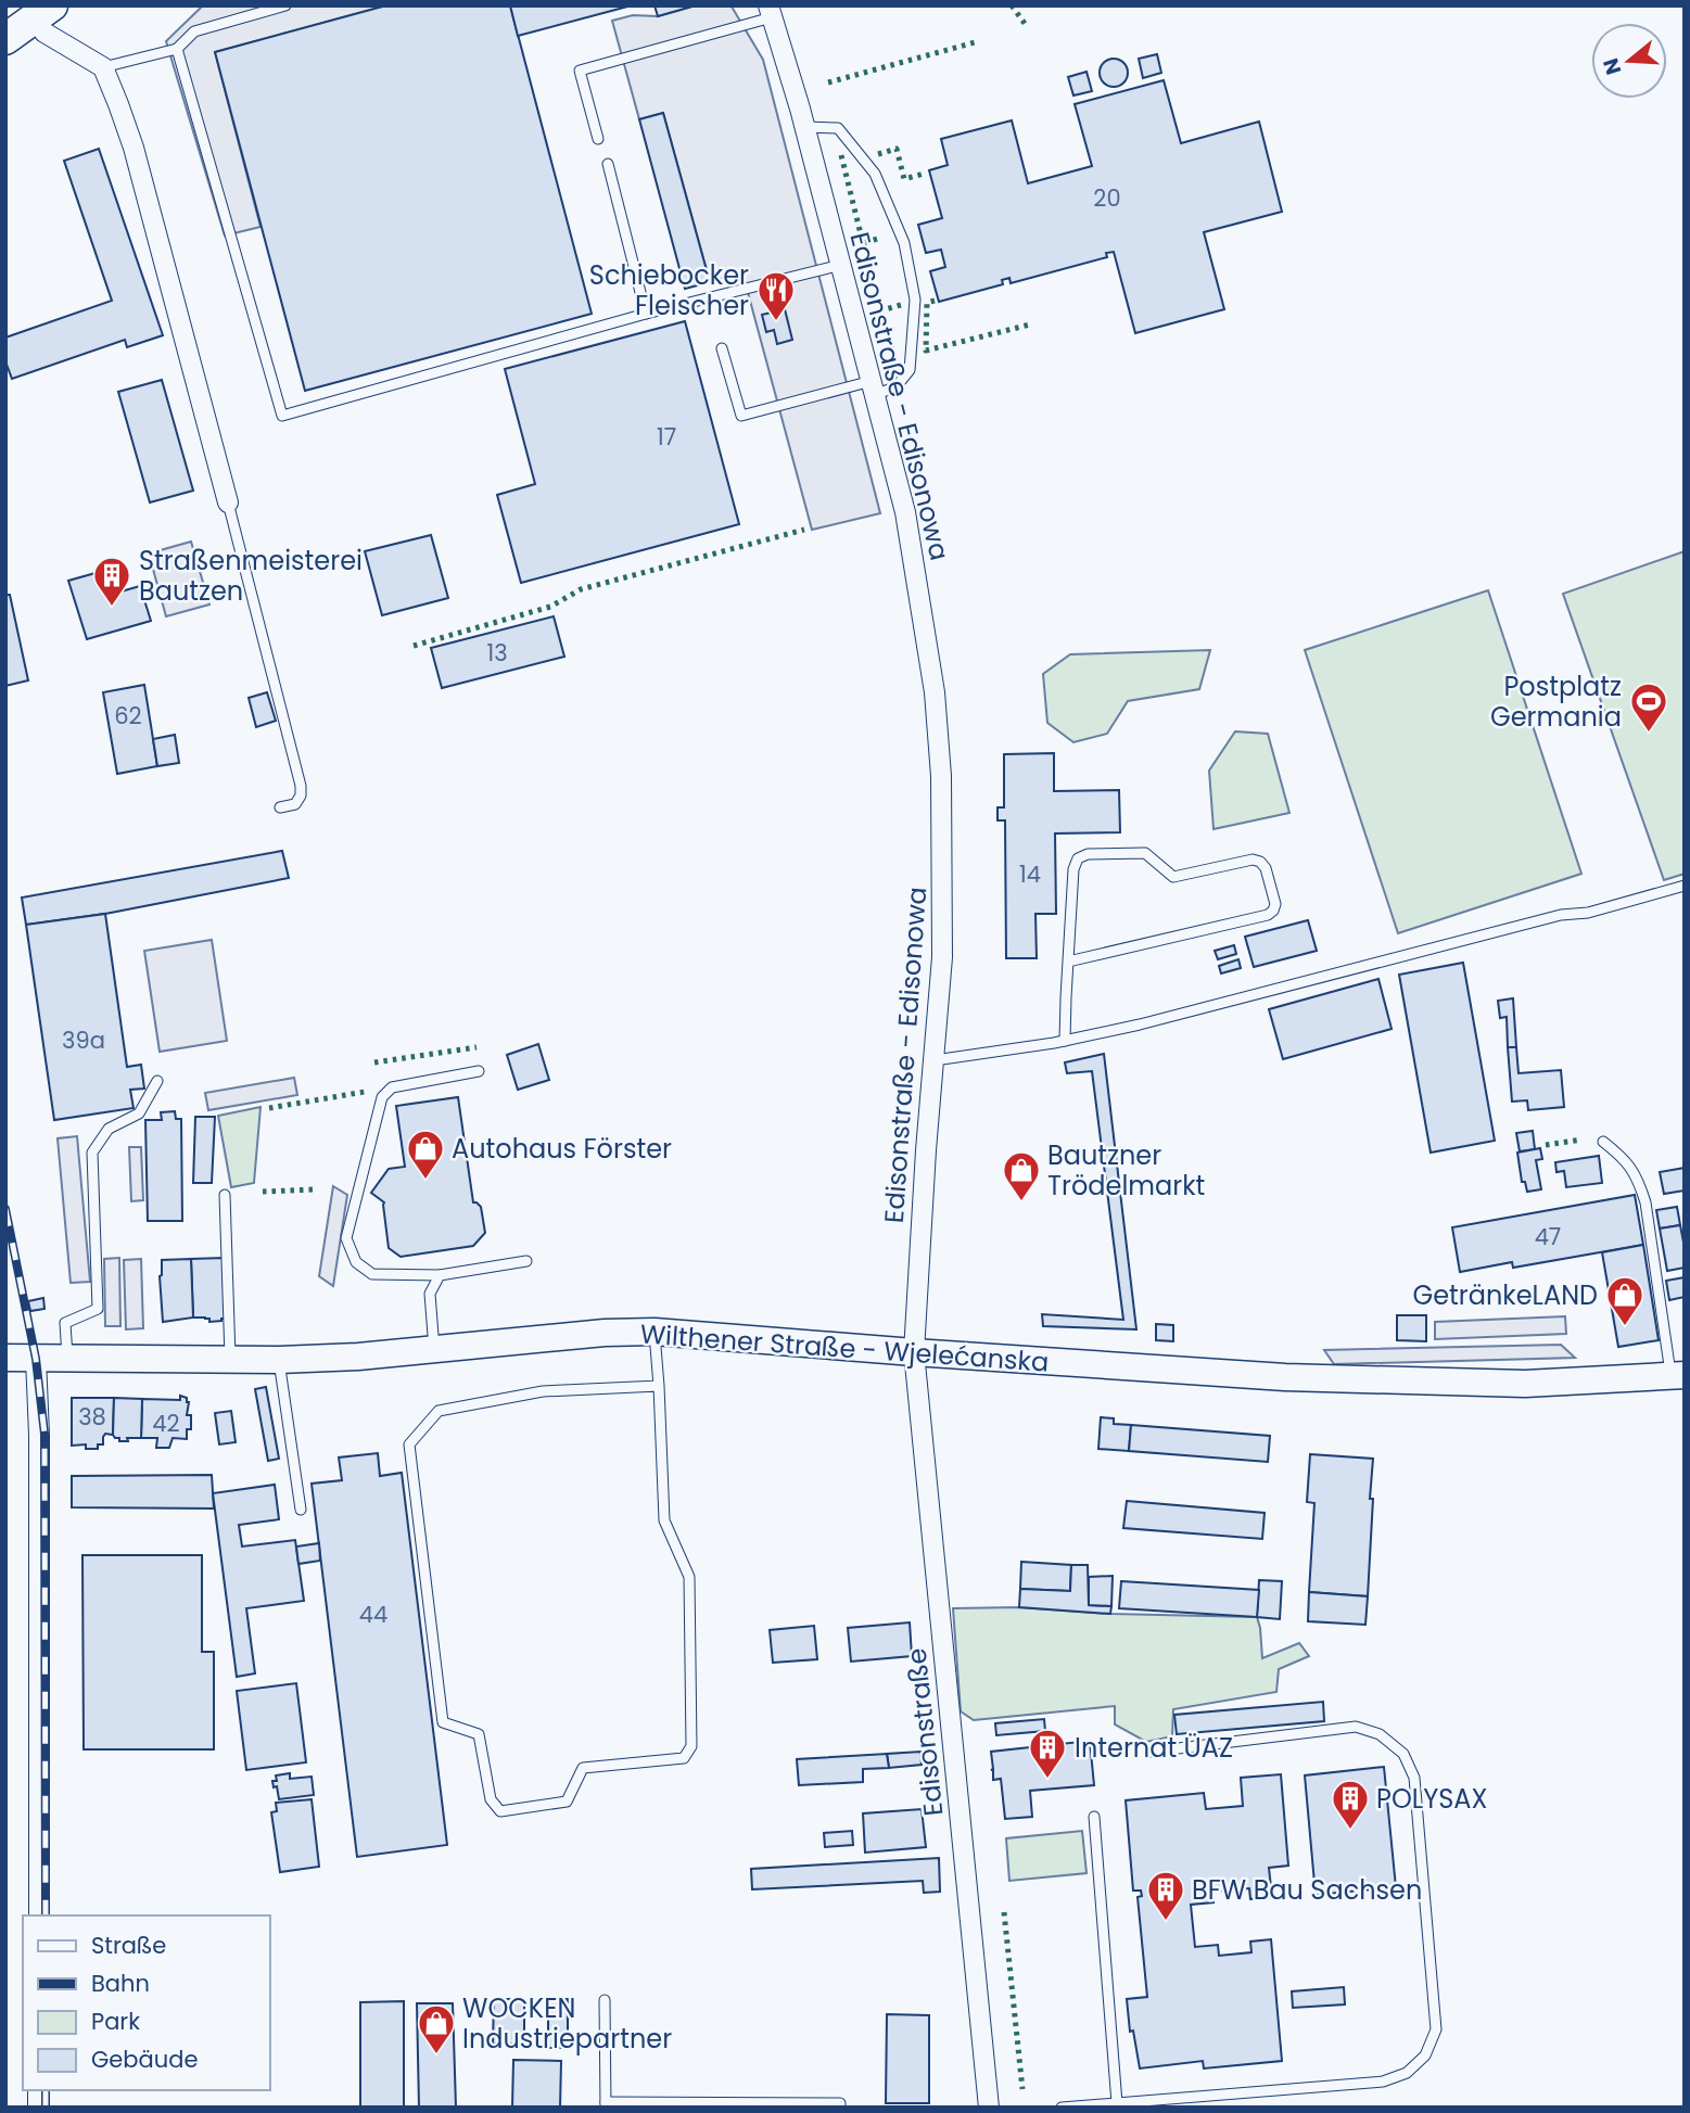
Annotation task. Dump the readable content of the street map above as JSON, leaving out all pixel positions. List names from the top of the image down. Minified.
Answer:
{"streets":{"main road":["Wilthener Straße - Wjelećanska"],"street":["Edisonstraße - Edisonowa","Edisonstraße"]},"crossings":[["Edisonstraße - Edisonowa","Wilthener Straße - Wjelećanska"],["Edisonstraße - Edisonowa","Edisonstraße"],["Wilthener Straße - Wjelećanska","Edisonstraße"]],"places":{"restaurant":["Schiebocker Fleischer"],"building":["Straßenmeisterei Bautzen","Internat ÜAZ","POLYSAX","BFW Bau Sachsen"],"sports":["Postplatz Germania"],"shop":["Autohaus Förster","Bautzner Trödelmarkt","GetränkeLAND","WOCKEN Industriepartner"]},"house_numbers":["20","17","13","62","14","39a","47","38","42","44"],"legend":["Straße","Bahn","Park","Gebäude"],"north":"left"}
